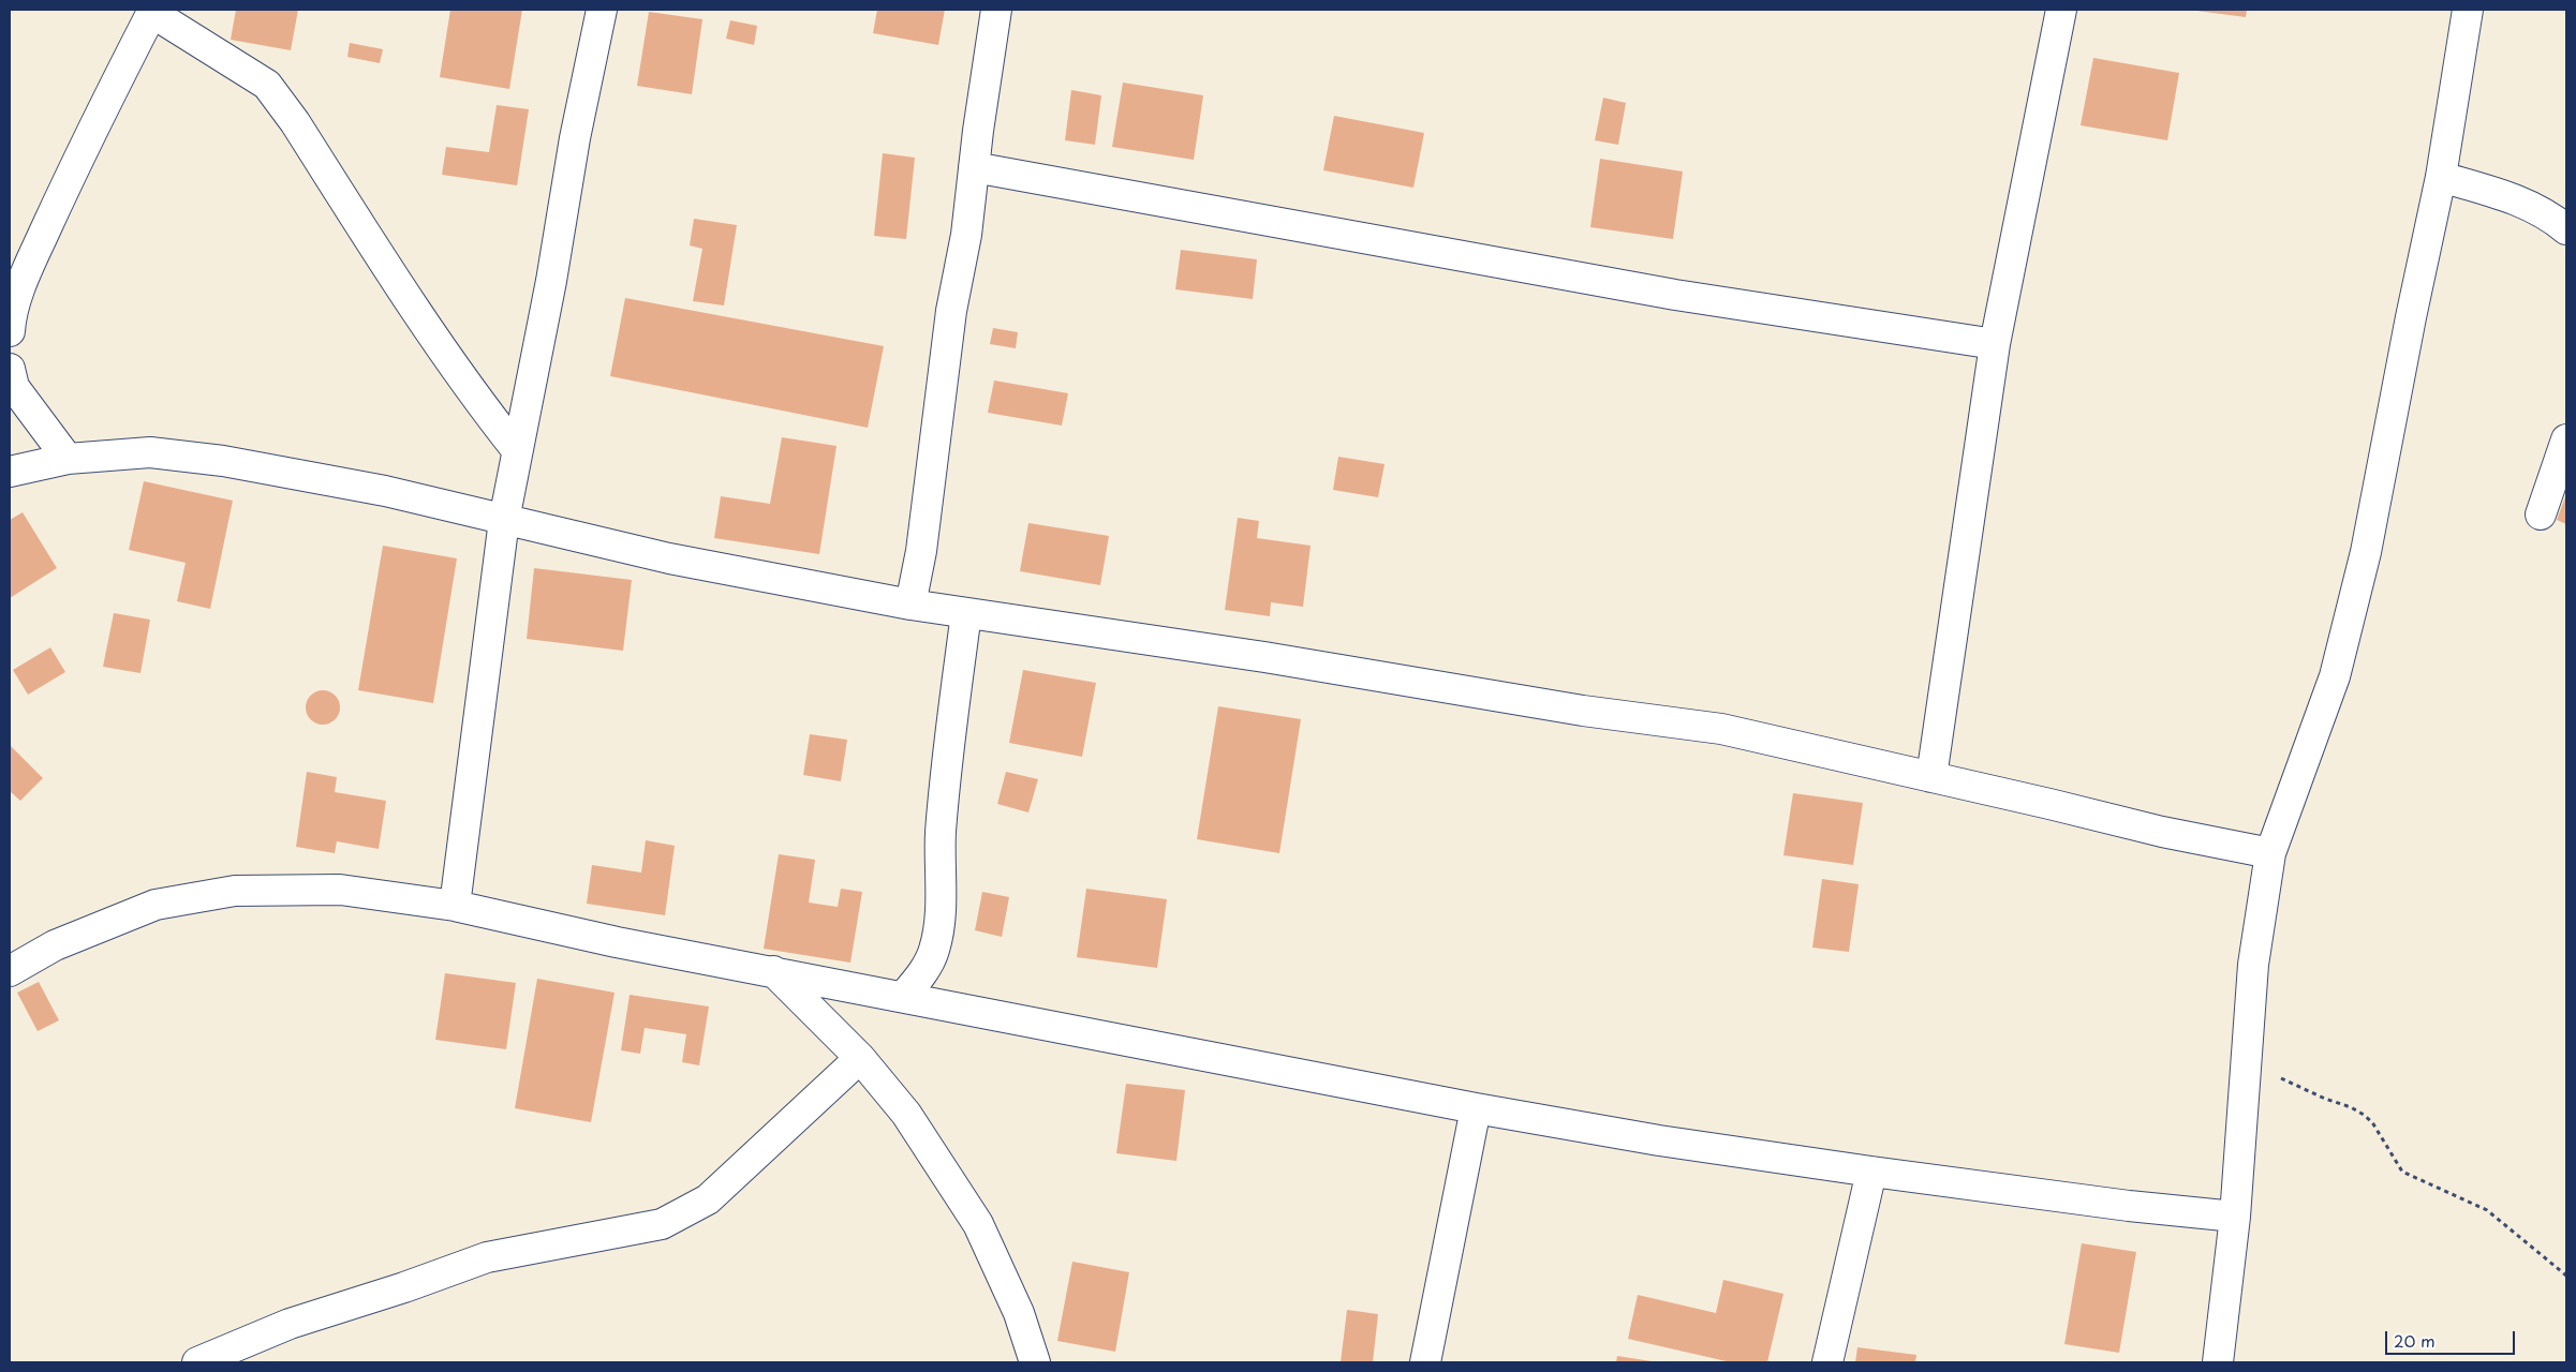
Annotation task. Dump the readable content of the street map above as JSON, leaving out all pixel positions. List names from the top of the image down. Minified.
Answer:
{"scale_bar":"20 m"}
